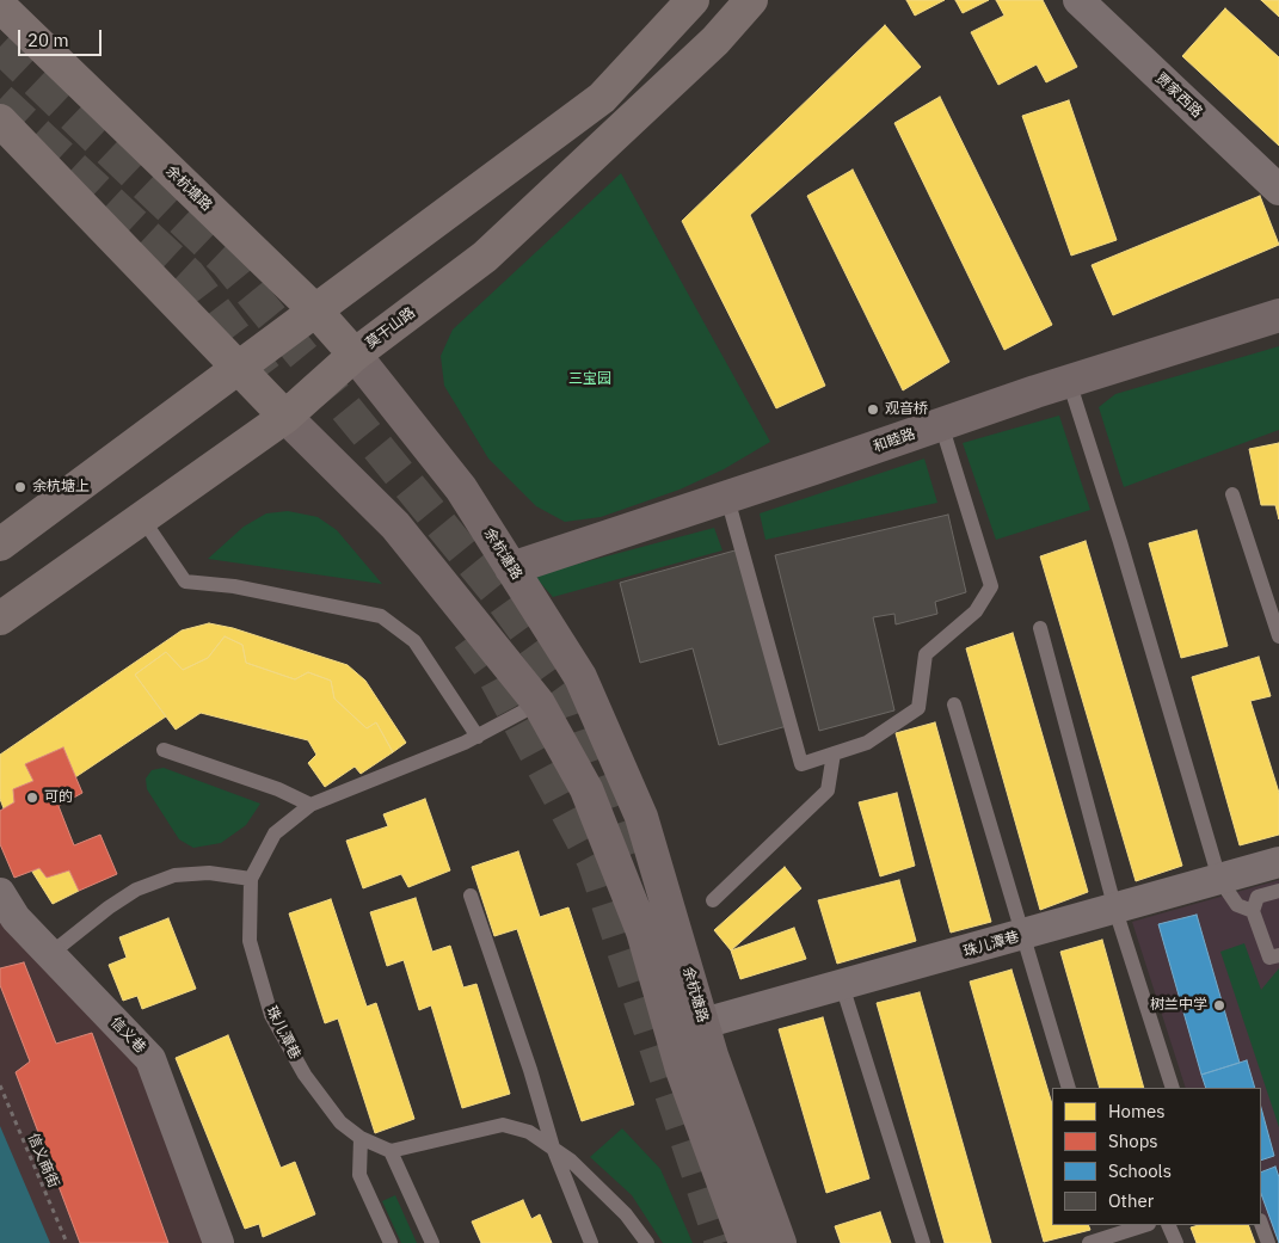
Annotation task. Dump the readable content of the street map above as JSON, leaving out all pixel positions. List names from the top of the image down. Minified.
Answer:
{"streets":{"main road":["余杭塘路","莫干山路","和睦路"],"street":["贾家西路","珠儿潭巷","信义巷"],"path":["信义商街"]},"crossings":[["余杭塘路","莫干山路"],["余杭塘路","和睦路"],["余杭塘路","珠儿潭巷"]],"parks":["三宝园"],"places":["观音桥","余杭塘上","可的","树兰中学"],"legend":["Homes","Shops","Schools","Other"],"scale_bar":"20 m"}
